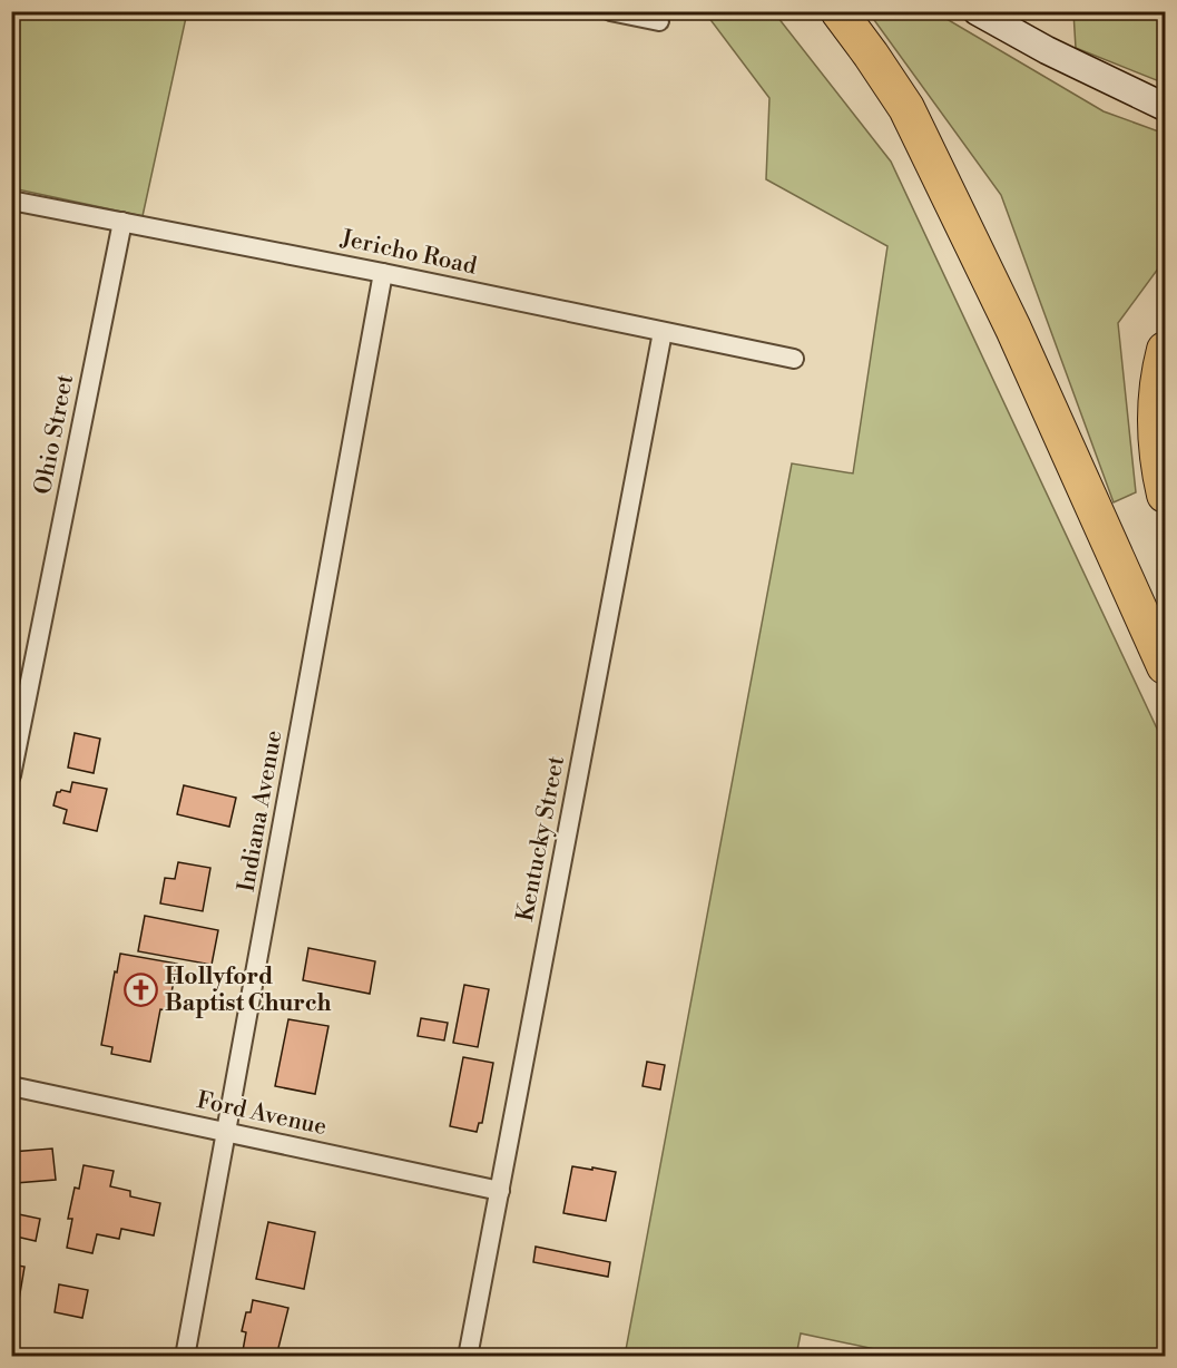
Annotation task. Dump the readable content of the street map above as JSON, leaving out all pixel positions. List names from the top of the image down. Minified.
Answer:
{"streets":{"street":["Jericho Road","Ohio Street","Indiana Avenue","Kentucky Street","Ford Avenue"]},"crossings":[["Jericho Road","Ohio Street"],["Jericho Road","Indiana Avenue"],["Jericho Road","Kentucky Street"],["Indiana Avenue","Ford Avenue"],["Kentucky Street","Ford Avenue"]],"places":{"church":["Hollyford Baptist Church"]}}
